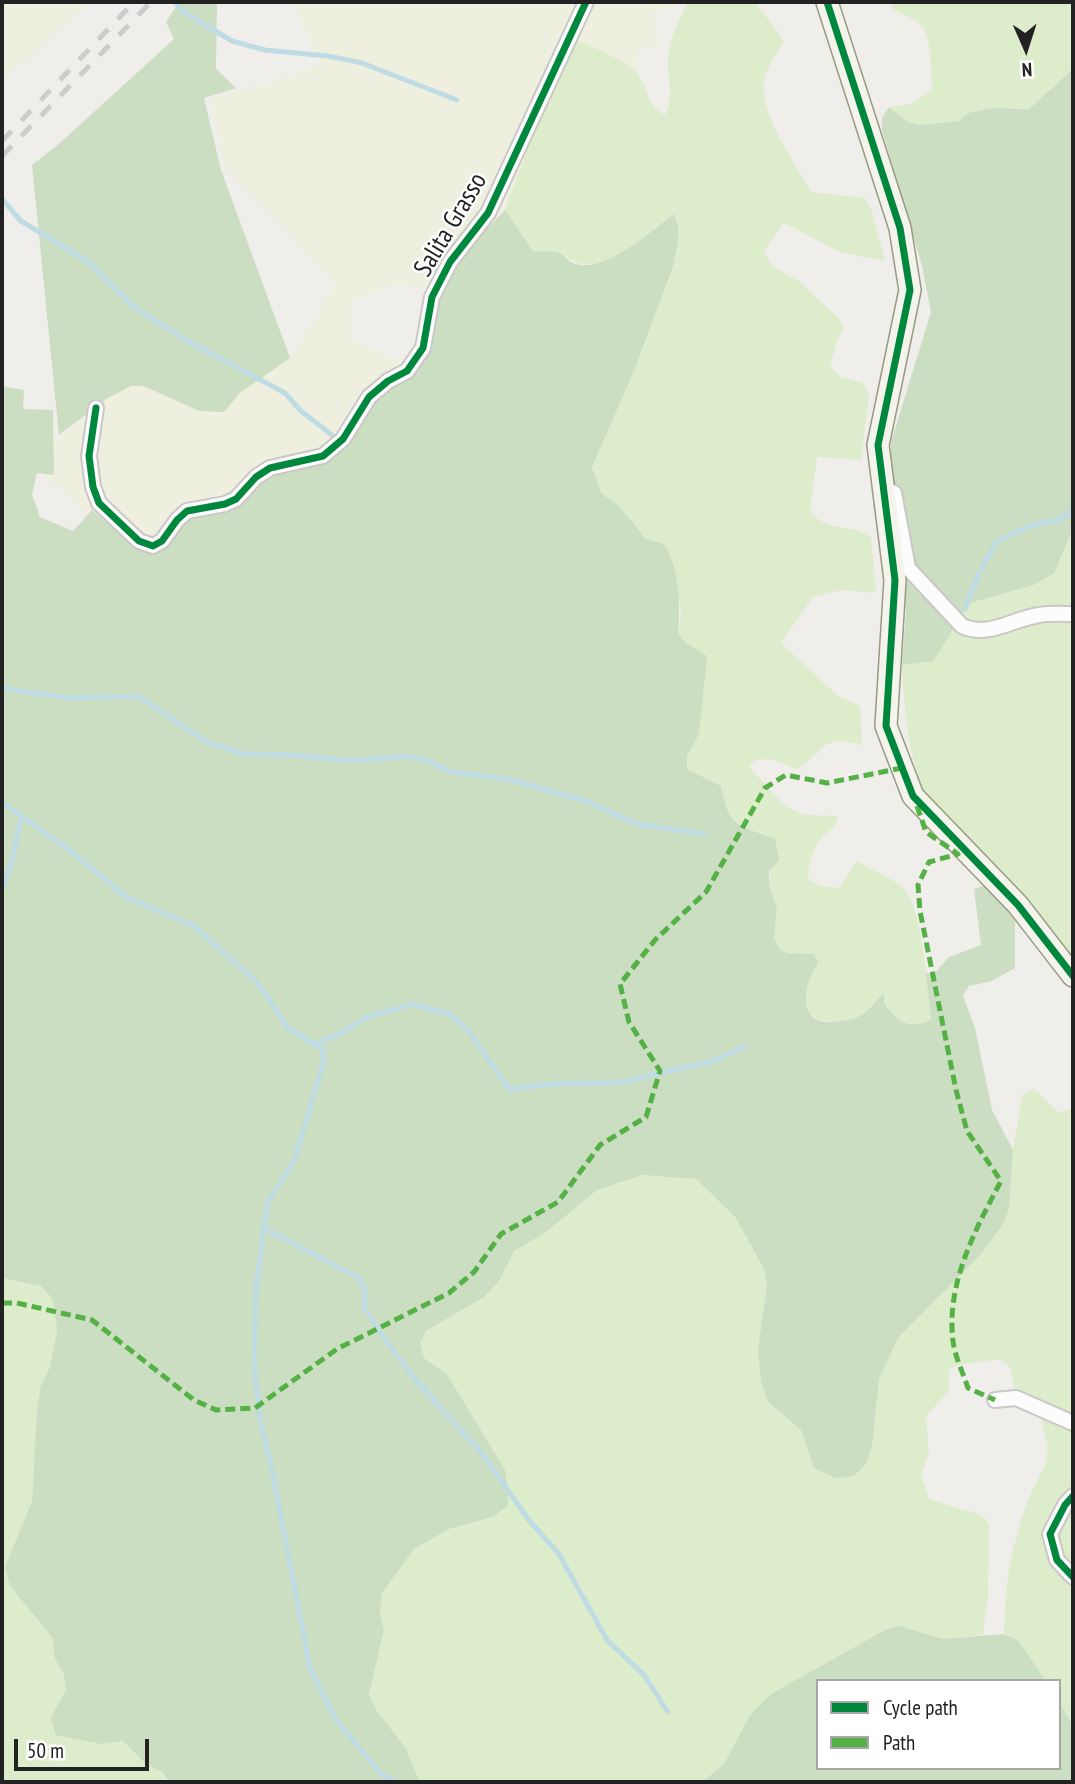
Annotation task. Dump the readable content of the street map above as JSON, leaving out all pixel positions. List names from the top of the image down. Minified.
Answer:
{"streets":{"street":["Salita Grasso"]},"legend":["Cycle path","Path"],"scale_bar":"50 m","north":"bottom"}
